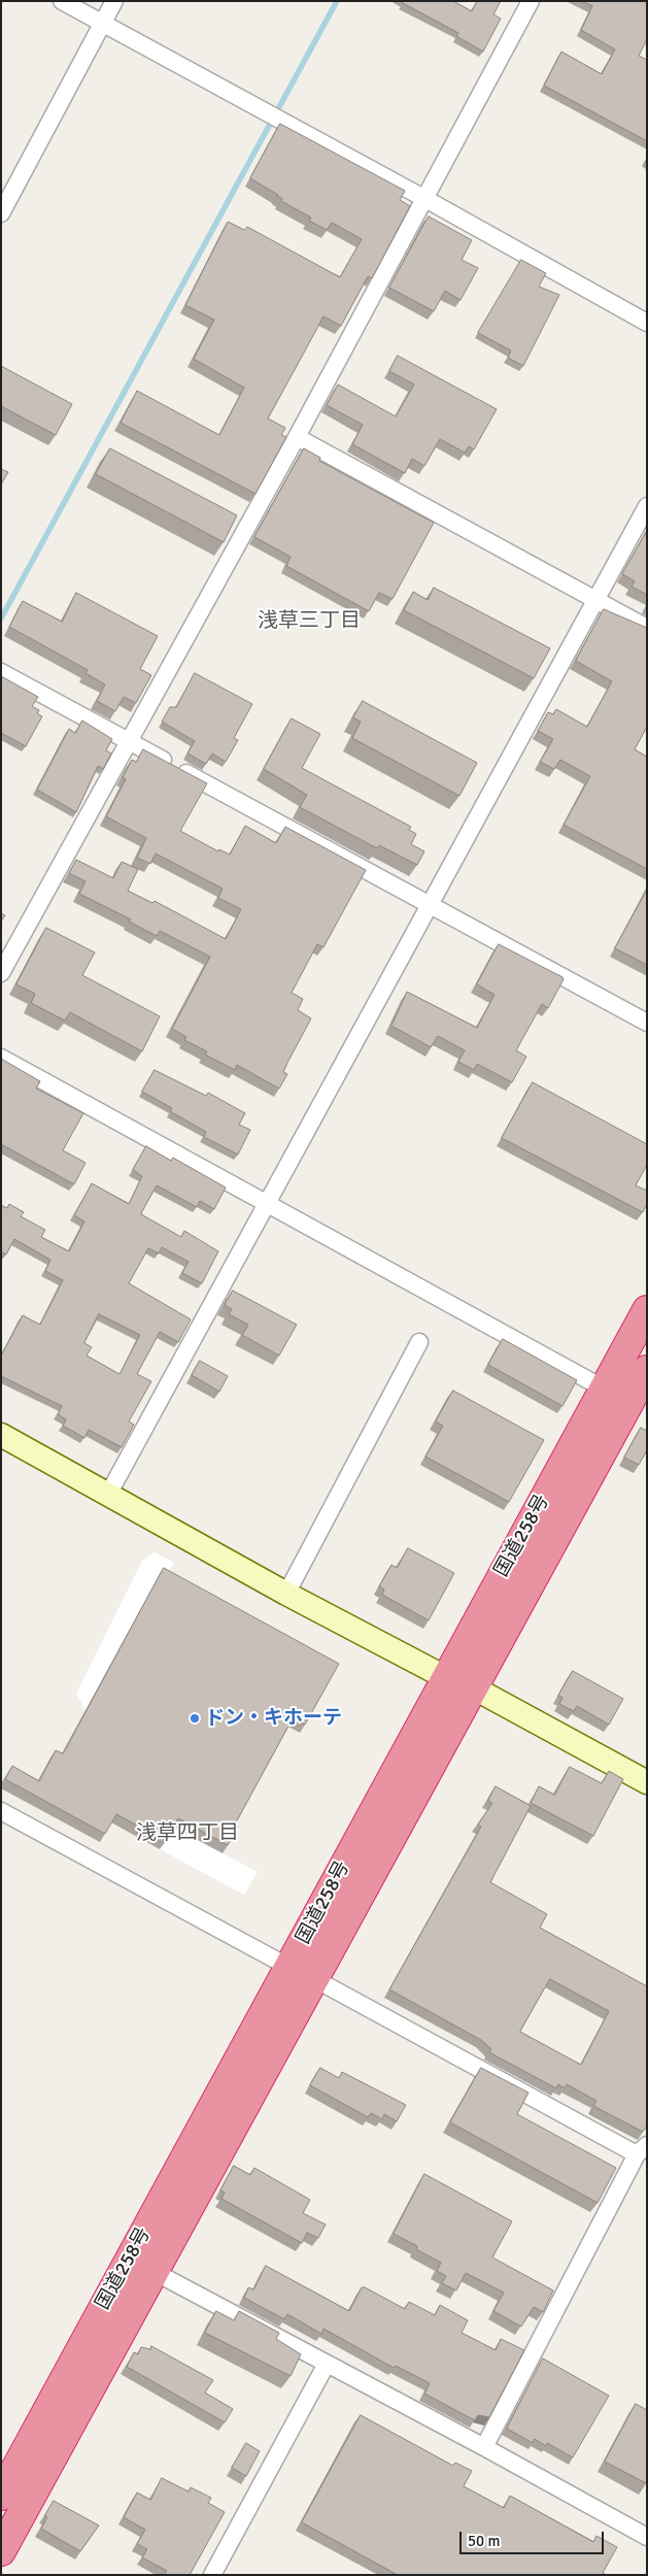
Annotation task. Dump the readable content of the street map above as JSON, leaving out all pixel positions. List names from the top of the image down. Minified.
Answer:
{"streets":{"highway":["国道258号"]},"districts":["浅草三丁目","浅草四丁目"],"places":["ドン・キホーテ"],"scale_bar":"50 m"}
